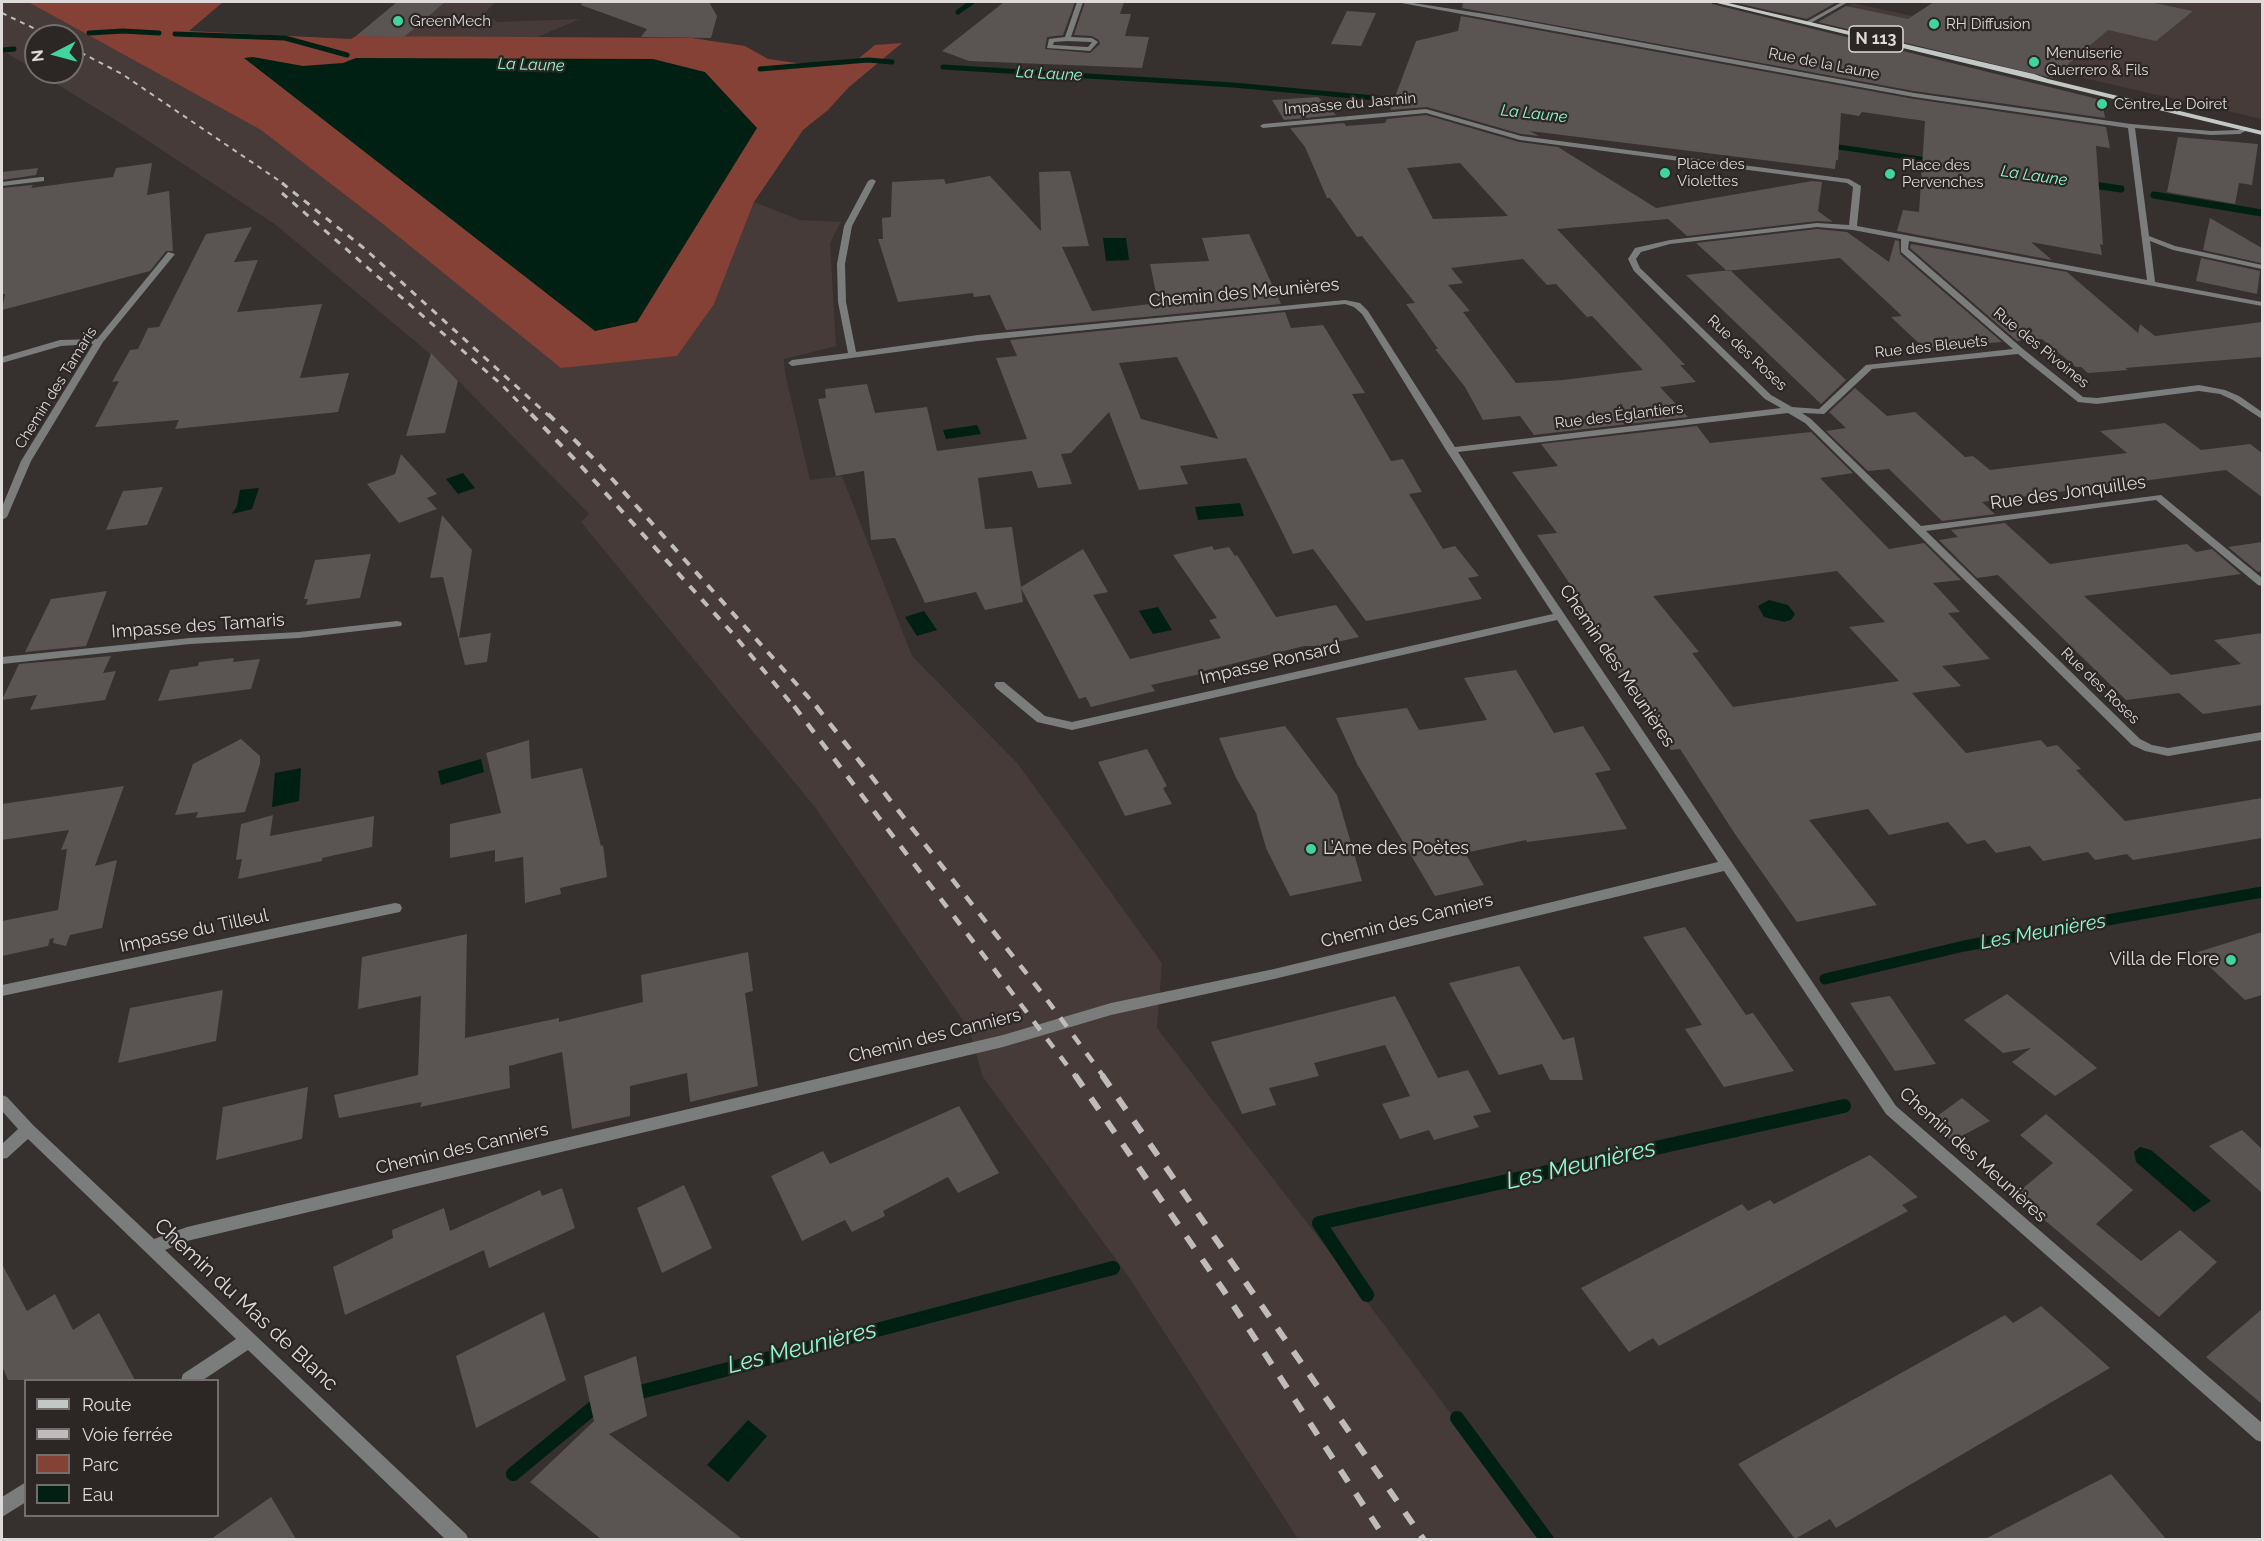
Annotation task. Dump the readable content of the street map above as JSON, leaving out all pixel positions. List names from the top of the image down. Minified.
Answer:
{"streets":{"main road":["N 113"],"street":["Rue de la Laune","Impasse du Jasmin","Chemin des Meunières","Rue des Bleuets","Rue des Pivoines","Rue des Roses","Chemin des Tamaris","Rue des Églantiers","Rue des Jonquilles","Impasse des Tamaris","Impasse Ronsard","Chemin des Canniers","Impasse du Tilleul","Chemin du Mas de Blanc"]},"crossings":[["N 113","Rue de la Laune"],["Impasse du Jasmin","Rue des Roses"],["Chemin des Meunières","Rue des Églantiers"],["Chemin des Meunières","Impasse Ronsard"],["Chemin des Meunières","Chemin des Canniers"],["Rue des Bleuets","Rue des Pivoines"],["Rue des Bleuets","Rue des Roses"],["Rue des Bleuets","Rue des Églantiers"],["Rue des Pivoines","Rue des Roses"],["Rue des Roses","Rue des Églantiers"],["Rue des Roses","Rue des Jonquilles"],["Chemin des Canniers","Chemin du Mas de Blanc"]],"water":["La Laune","Les Meunières"],"places":["GreenMech","RH Diffusion","Menuiserie Guerrero & Fils","Centre Le Doiret","Place des Violettes","Place des Pervenches","L’Ame des Poètes","Villa de Flore"],"legend":["Route","Voie ferrée","Parc","Eau"],"north":"left"}
